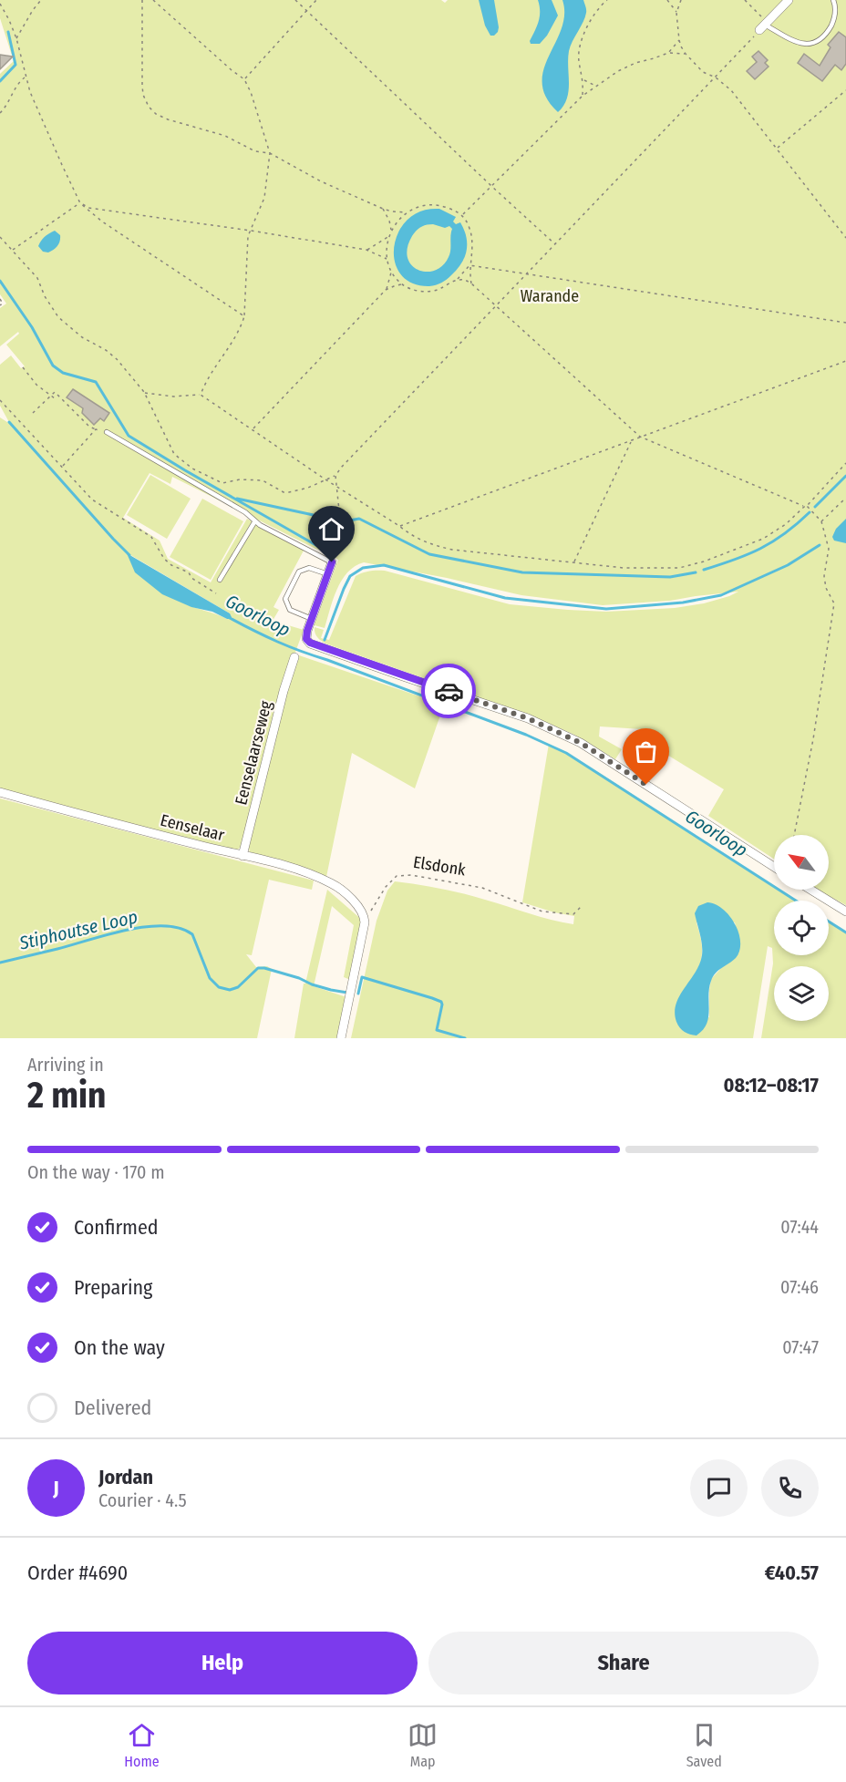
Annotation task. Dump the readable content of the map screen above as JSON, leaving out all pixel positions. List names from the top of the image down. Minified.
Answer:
{"streets":{"street":["Eenselaarseweg","Eenselaar"],"path":["Elsdonk"]},"crossings":[["Eenselaarseweg","Eenselaar"],["Eenselaar","Elsdonk"]],"water":["Goorloop","Stiphoutse Loop"],"parks":["Warande"],"north":"top left","page":{"heading":["2 min","Arriving in","08:12–08:17"],"panel":["Jordan","Courier · 4.5","Order #4690","€40.57"],"bar":"On the way · 170 m","list":[["Confirmed","07:44"],["Preparing","07:46"],["On the way","07:47"],"Delivered"],"round":"J","buttons":["Help","Share"],"tabs":["Home","Map","Saved"]}}
